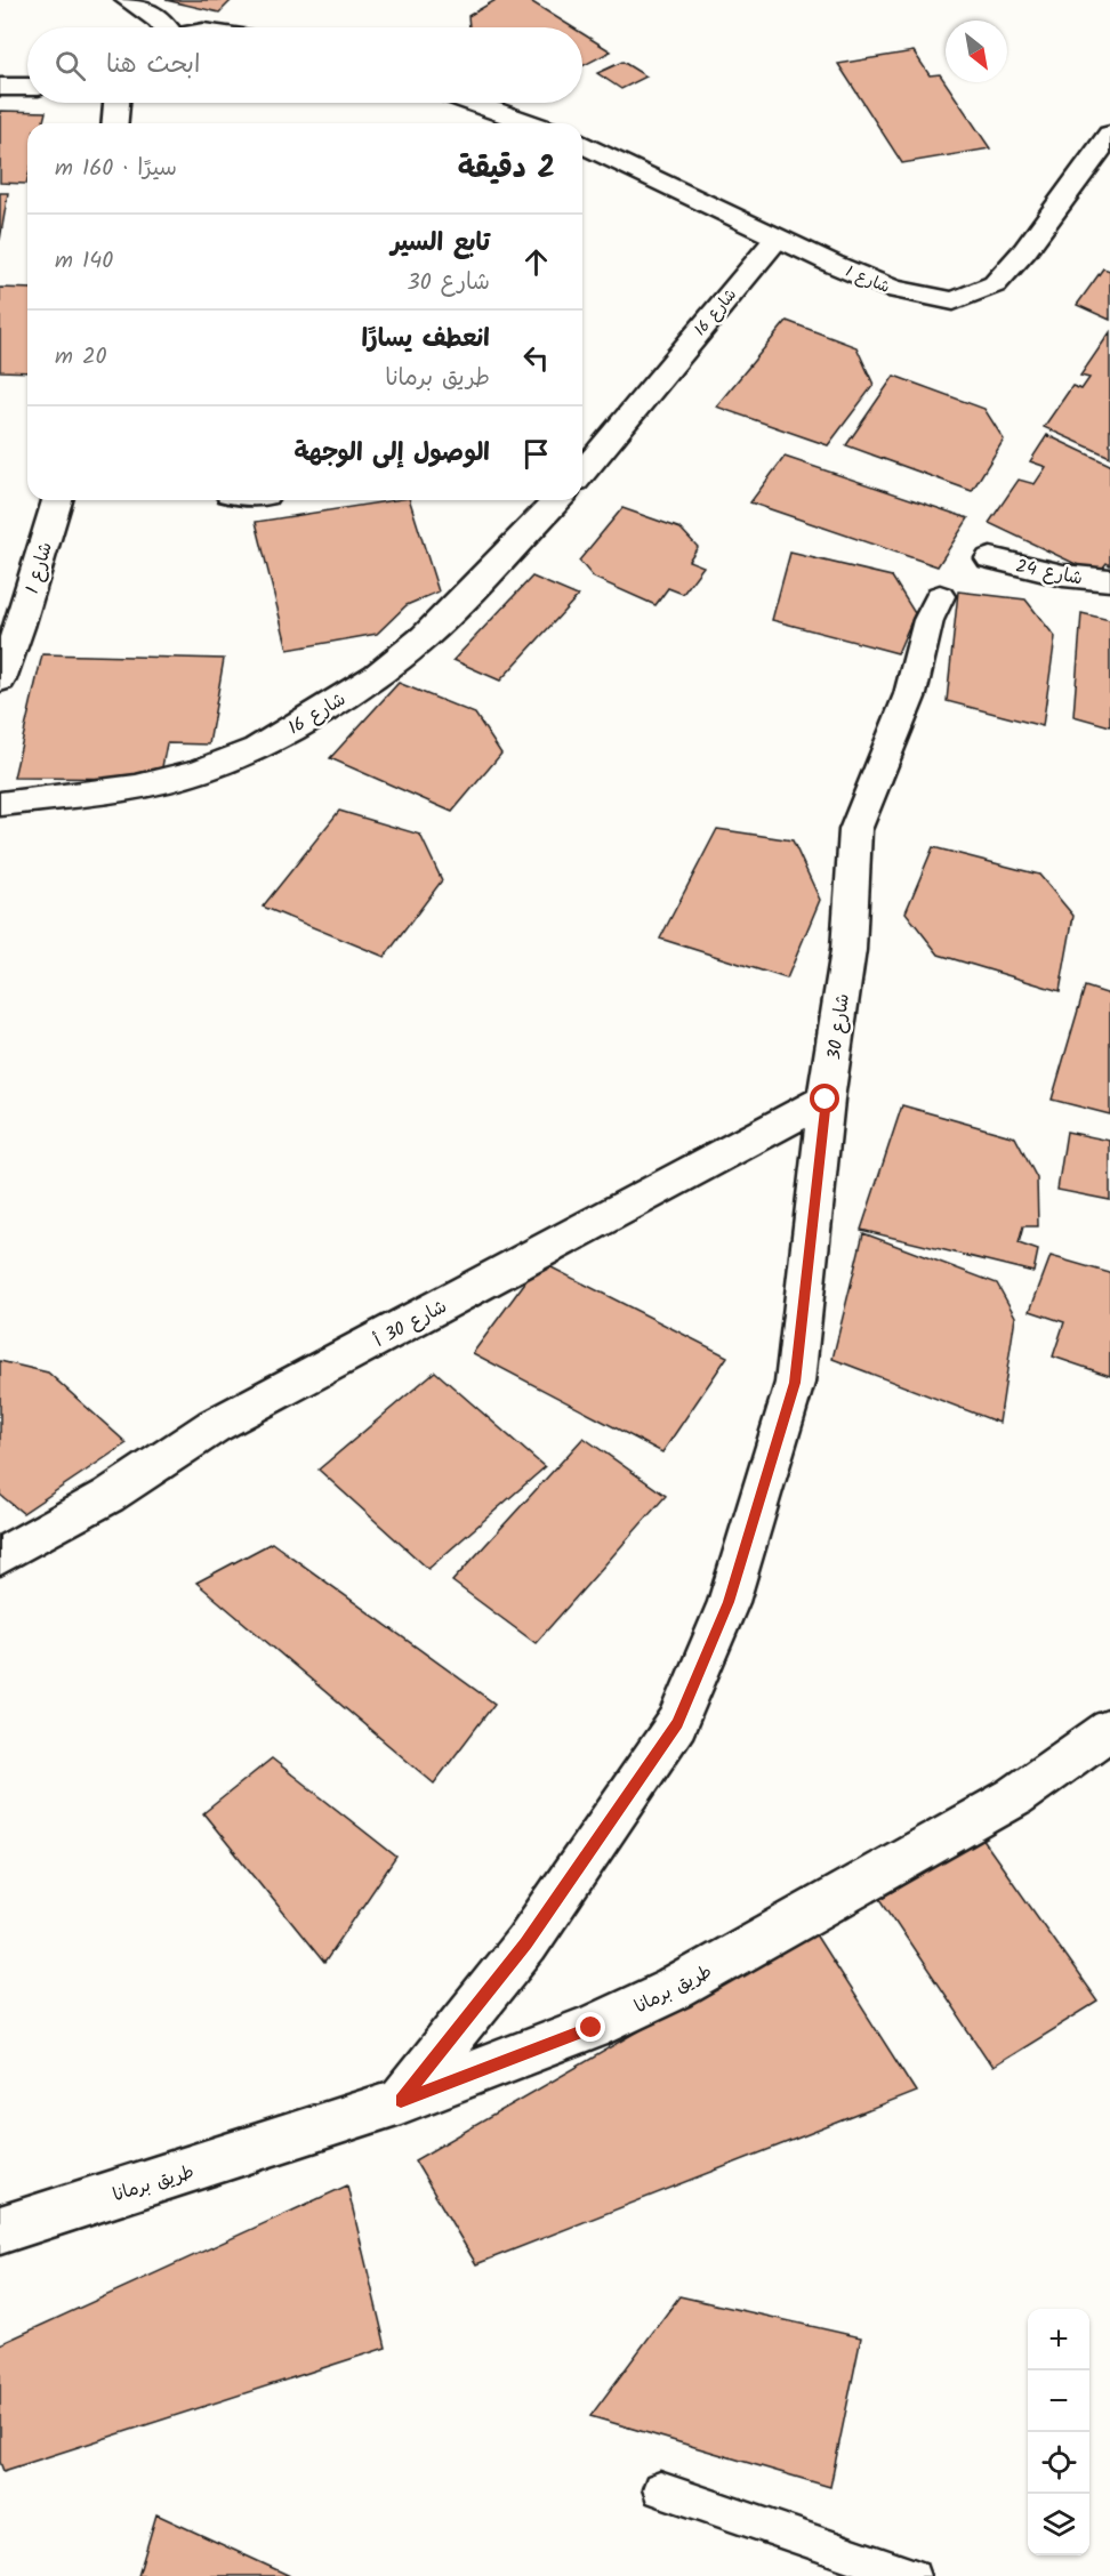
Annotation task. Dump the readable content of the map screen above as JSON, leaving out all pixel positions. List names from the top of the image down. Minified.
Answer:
{"streets":{"street":["شارع 1","شارع 16","شارع 24","شارع 30","شارع 30 أ","طريق برمانا"]},"crossings":[["شارع 1","شارع 16"],["شارع 30","شارع 30 أ"],["شارع 30","طريق برمانا"]],"north":"bottom right","page":{"search":"ابحث هنا","heading":["2 دقيقة","سيرًا · 160 m"],"list":[["تابع السير","شارع 30","140 m"],["انعطف يسارًا","طريق برمانا","20 m"],"الوصول إلى الوجهة"],"map_buttons":["+","−"]}}
